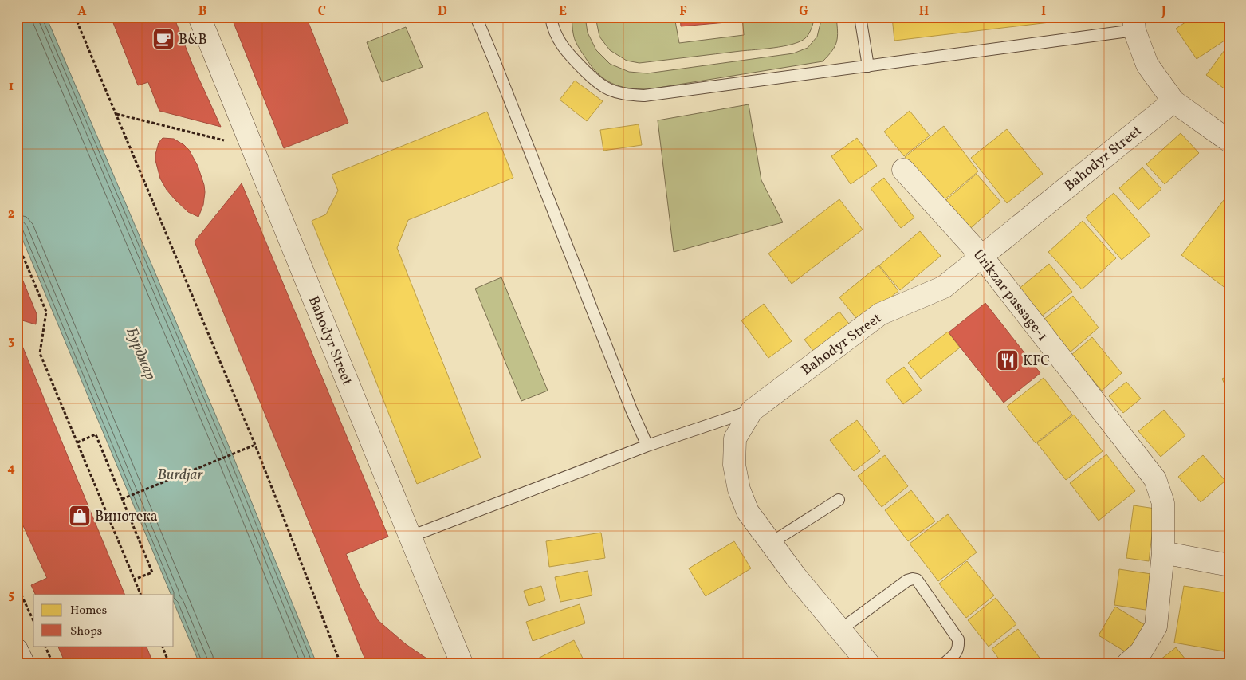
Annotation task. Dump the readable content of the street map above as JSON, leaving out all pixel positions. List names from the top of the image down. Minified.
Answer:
{"streets":{"street":["Bahodyr Street","Urikzar passage-1"]},"crossings":[["Bahodyr Street","Urikzar passage-1"]],"water":["Бурджар","Burdjar"],"places":{"cafe":["B&B"],"restaurant":["KFC"],"shop":["Винотека"]},"legend":["Homes","Shops"],"grid":{"columns":["A","B","C","D","E","F","G","H","I","J"],"rows":["1","2","3","4","5"]}}
